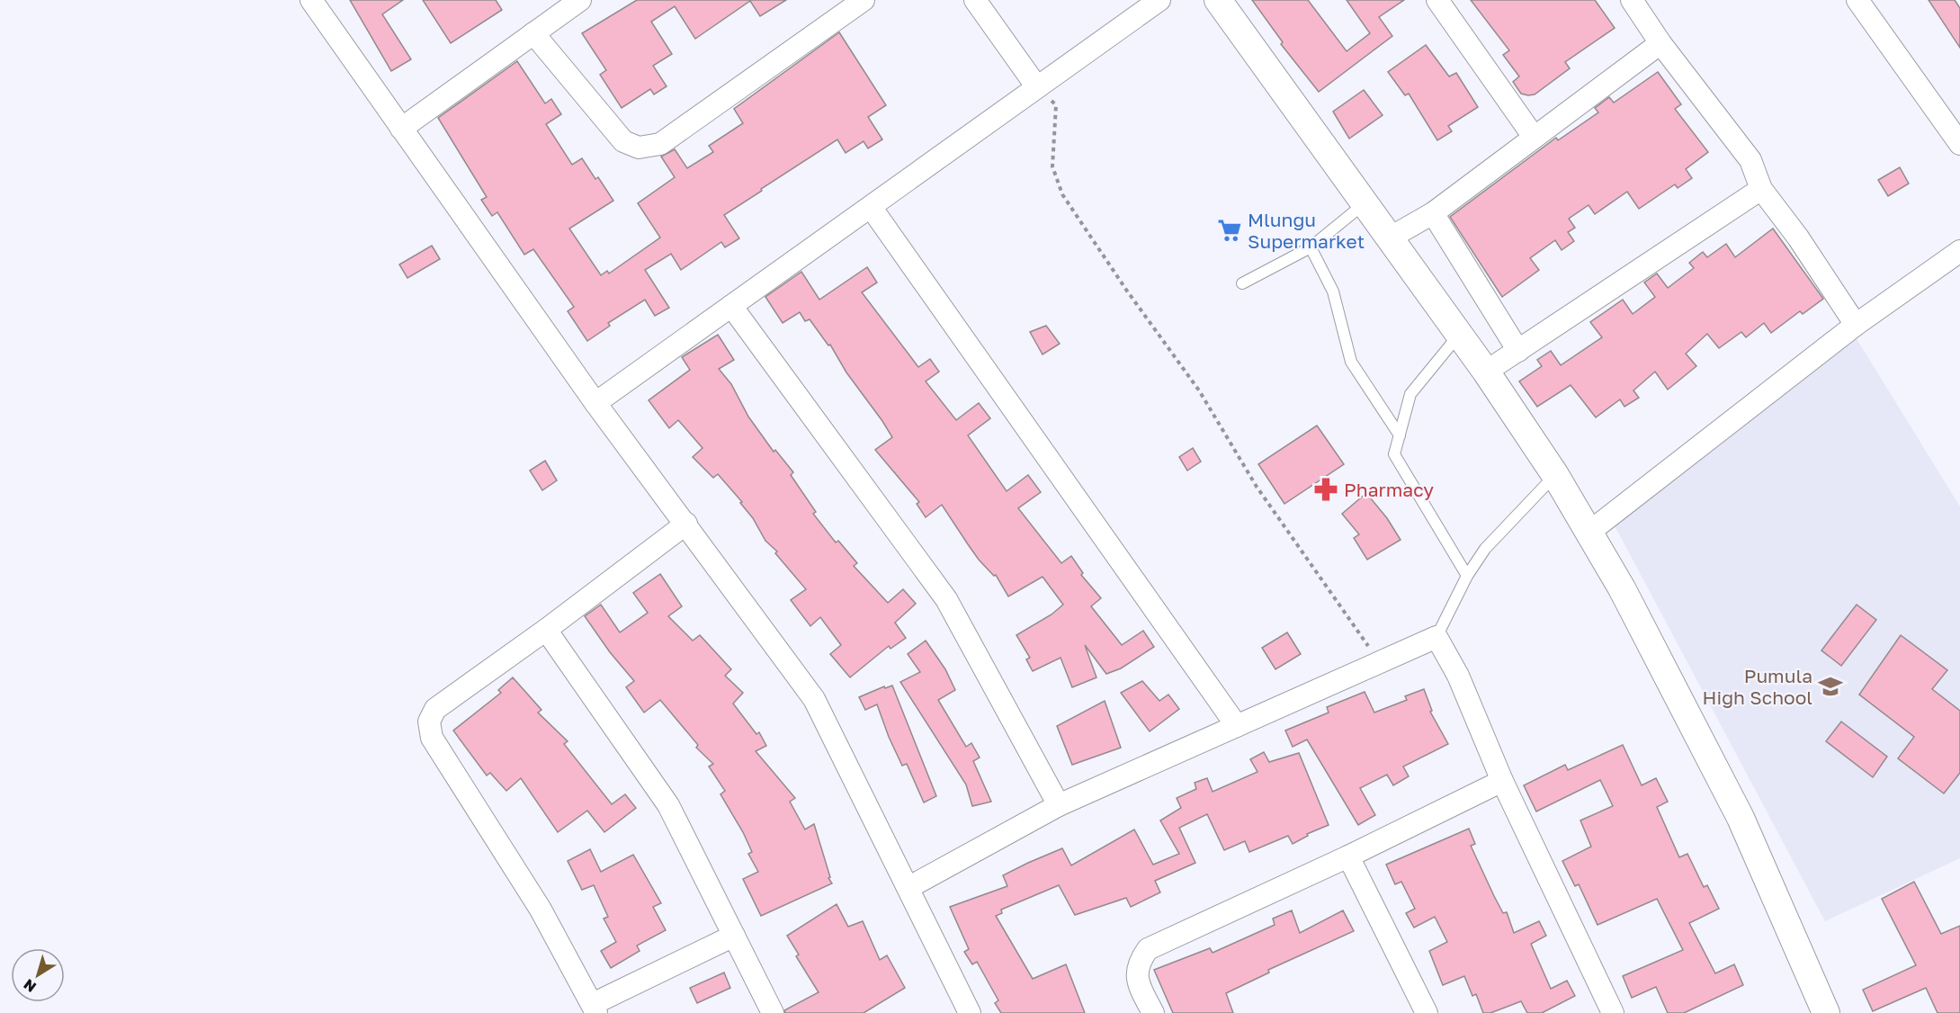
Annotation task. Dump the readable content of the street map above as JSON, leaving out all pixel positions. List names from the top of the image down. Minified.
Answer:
{"places":{"supermarket":["Mlungu Supermarket"],"pharmacy":["Pharmacy"],"school or university":["Pumula High School"]},"north":"bottom left"}
